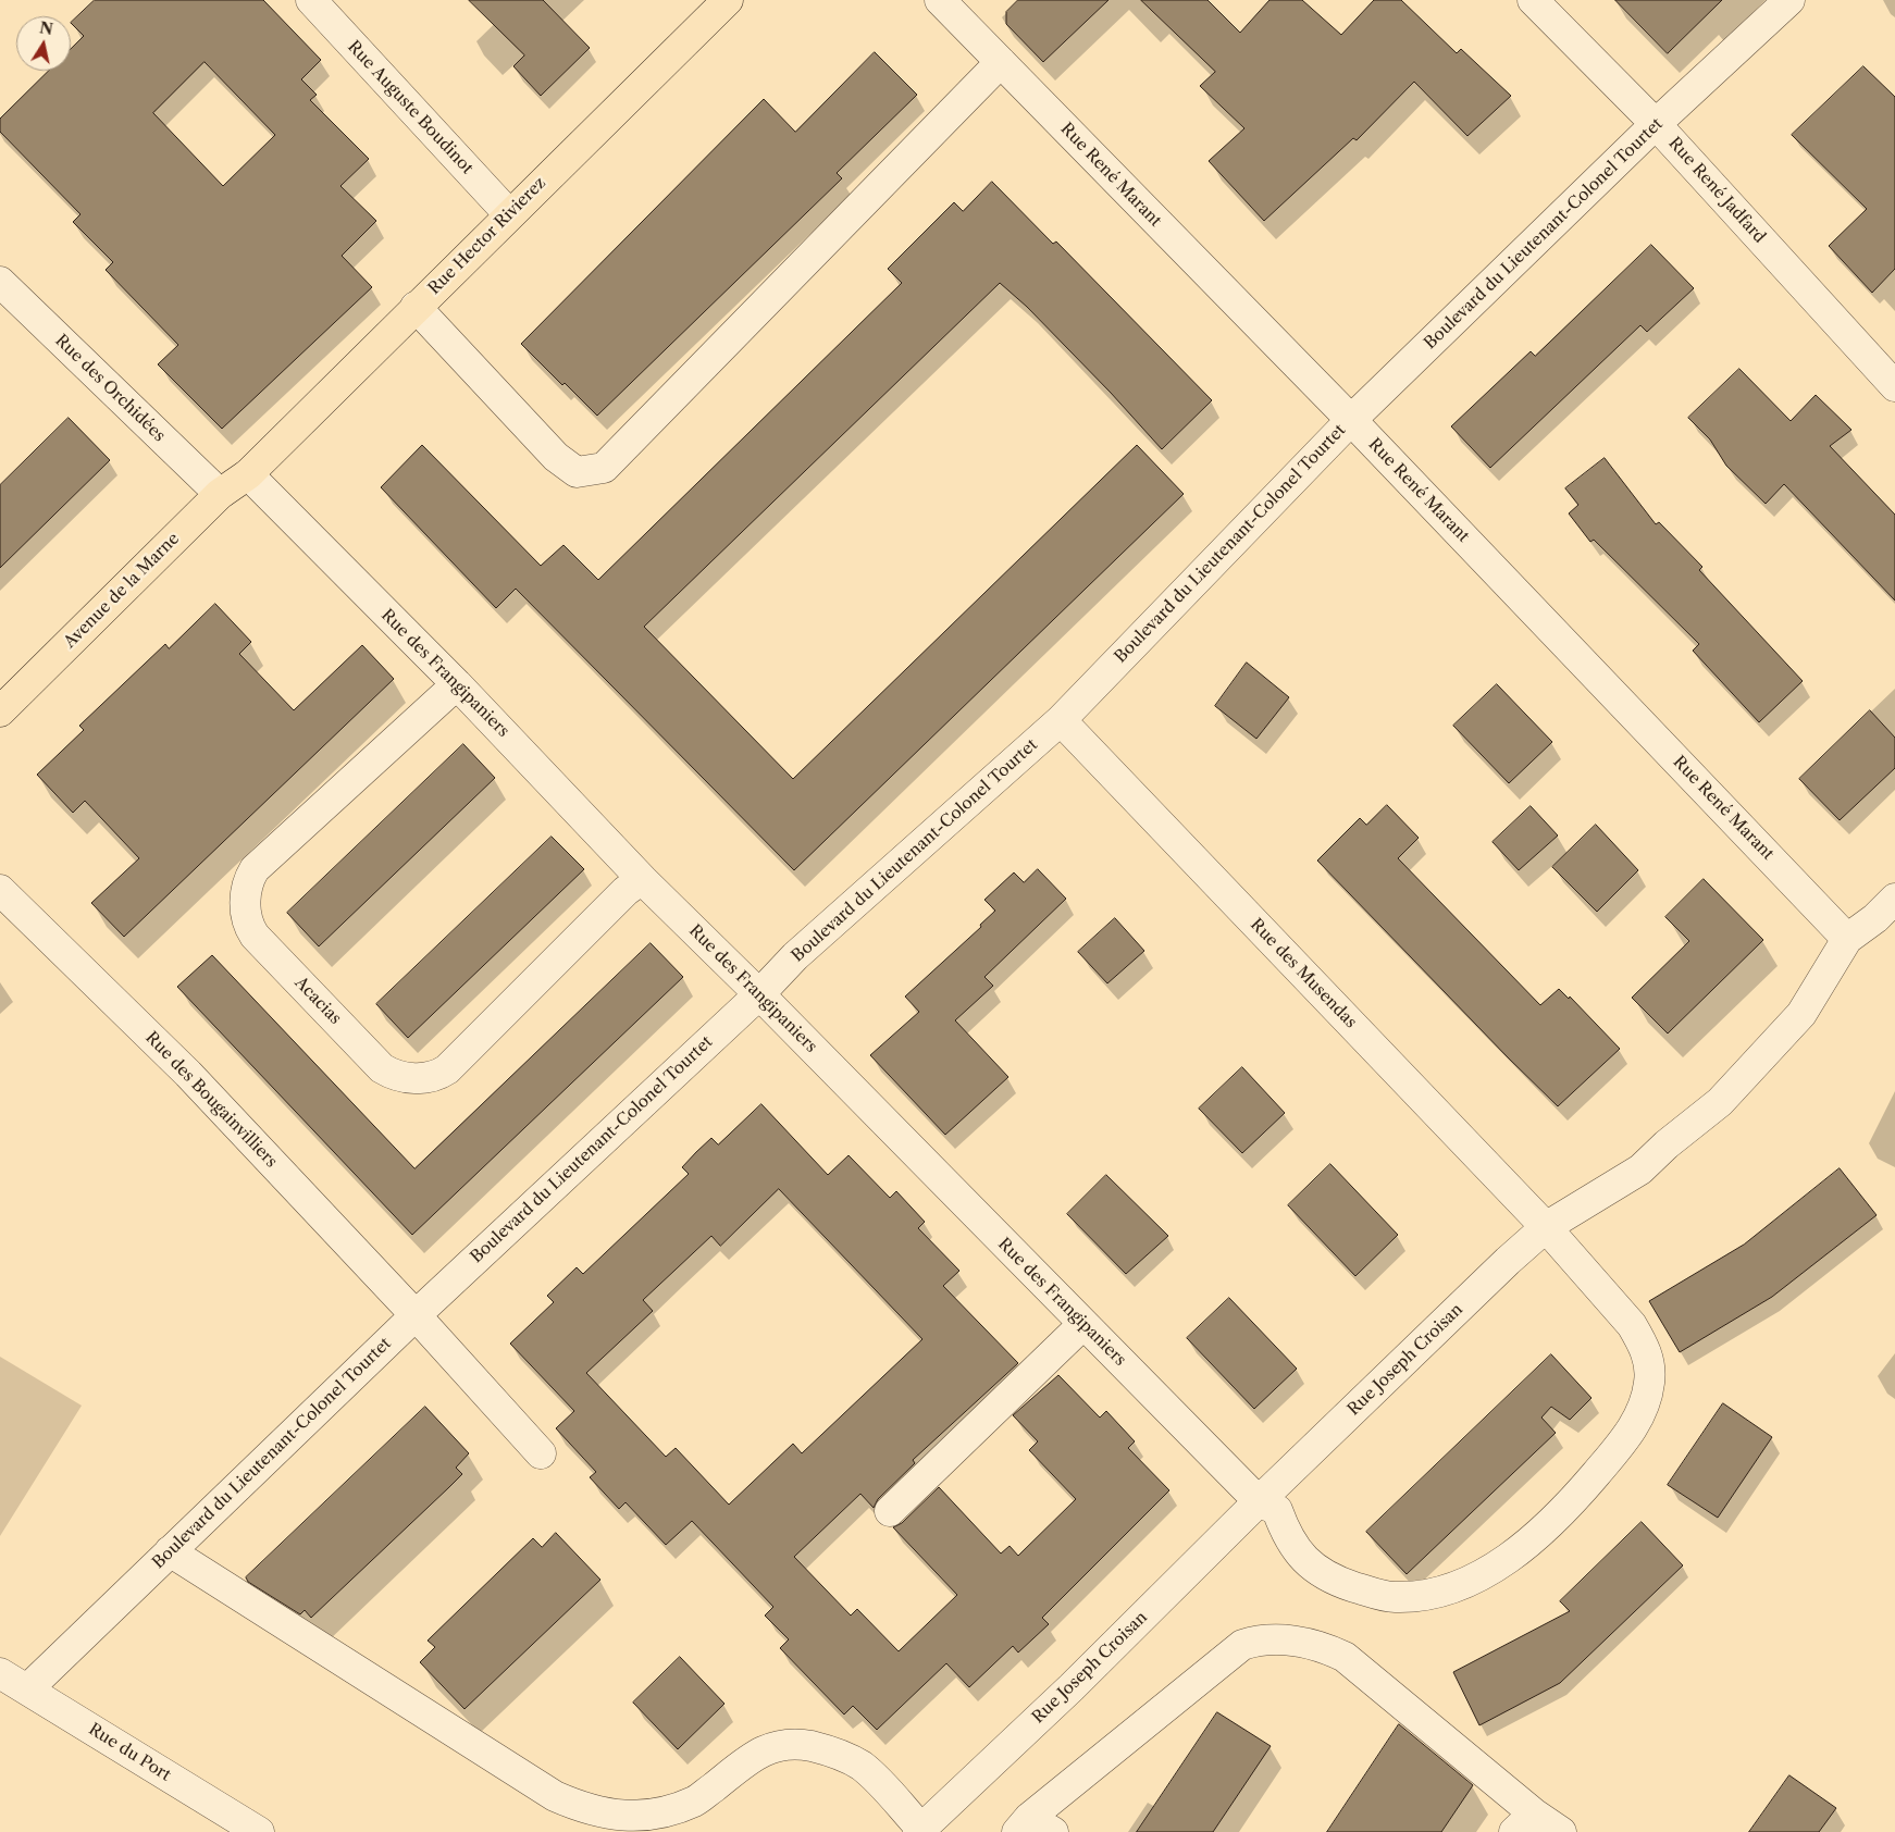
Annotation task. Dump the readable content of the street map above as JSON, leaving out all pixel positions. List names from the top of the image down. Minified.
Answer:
{"streets":{"main road":["Rue Hector Rivierez","Avenue de la Marne"],"street":["Rue Auguste Boudinot","Rue René Marant","Rue René Jadfard","Boulevard du Lieutenant-Colonel Tourtet","Rue des Orchidées","Rue des Frangipaniers","Rue des Musendas","Acacias","Rue des Bougainvilliers","Rue Joseph Croisan","Rue du Port"]},"crossings":[["Rue Auguste Boudinot","Rue Hector Rivierez"],["Rue René Marant","Boulevard du Lieutenant-Colonel Tourtet"],["Rue René Marant","Rue Joseph Croisan"],["Rue René Jadfard","Boulevard du Lieutenant-Colonel Tourtet"],["Boulevard du Lieutenant-Colonel Tourtet","Rue des Frangipaniers"],["Boulevard du Lieutenant-Colonel Tourtet","Rue des Musendas"],["Boulevard du Lieutenant-Colonel Tourtet","Rue des Bougainvilliers"],["Boulevard du Lieutenant-Colonel Tourtet","Rue du Port"],["Rue Hector Rivierez","Avenue de la Marne"],["Rue Hector Rivierez","Rue des Frangipaniers"],["Rue des Orchidées","Avenue de la Marne"],["Avenue de la Marne","Rue des Frangipaniers"],["Rue des Frangipaniers","Rue des Musendas"],["Rue des Frangipaniers","Acacias"],["Rue des Frangipaniers","Rue Joseph Croisan"],["Rue des Musendas","Rue Joseph Croisan"]],"north":"top"}
